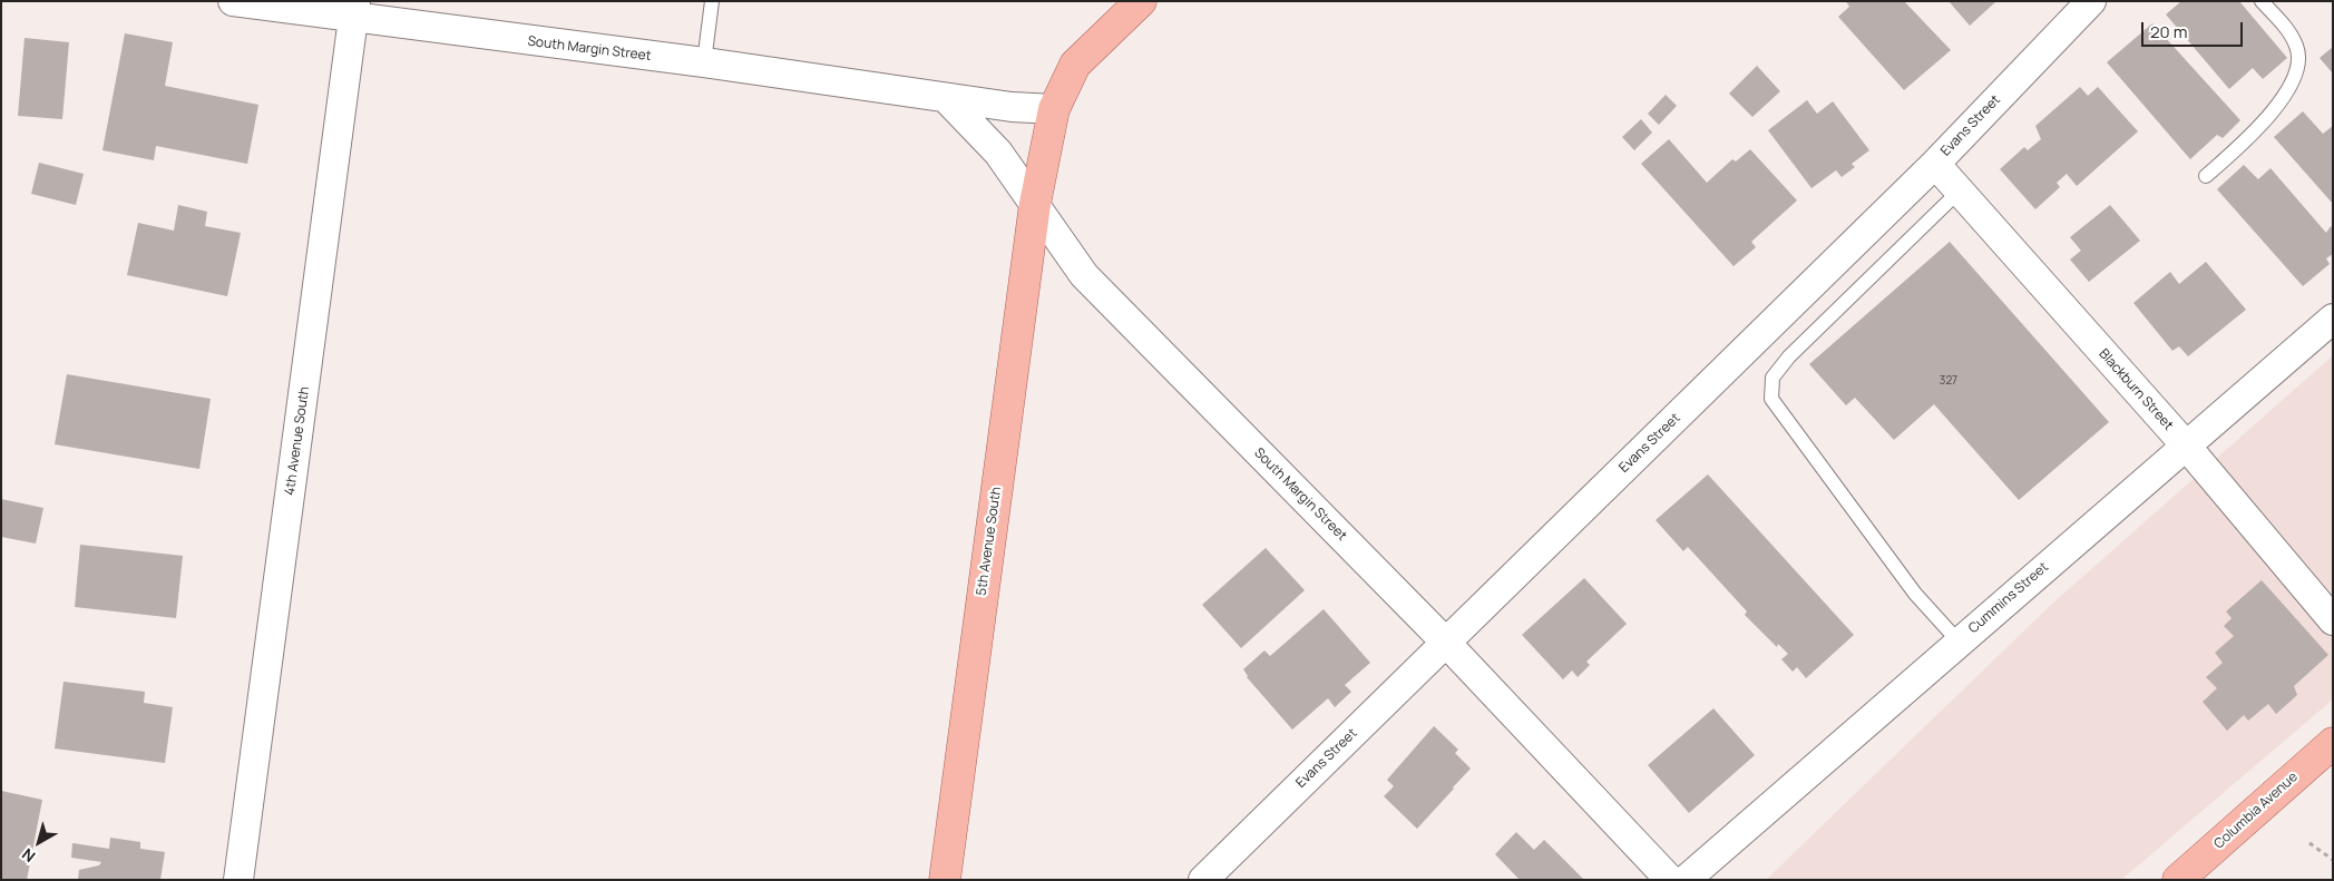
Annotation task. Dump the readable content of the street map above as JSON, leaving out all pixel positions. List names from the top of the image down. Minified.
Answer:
{"streets":{"main road":["5th Avenue South","Columbia Avenue"],"street":["South Margin Street","Evans Street","Blackburn Street","4th Avenue South","Cummins Street"]},"crossings":[["South Margin Street","Evans Street"],["South Margin Street","4th Avenue South"],["South Margin Street","5th Avenue South"],["Evans Street","Blackburn Street"],["Blackburn Street","Cummins Street"]],"house_numbers":["327"],"scale_bar":"20 m","north":"bottom left"}
